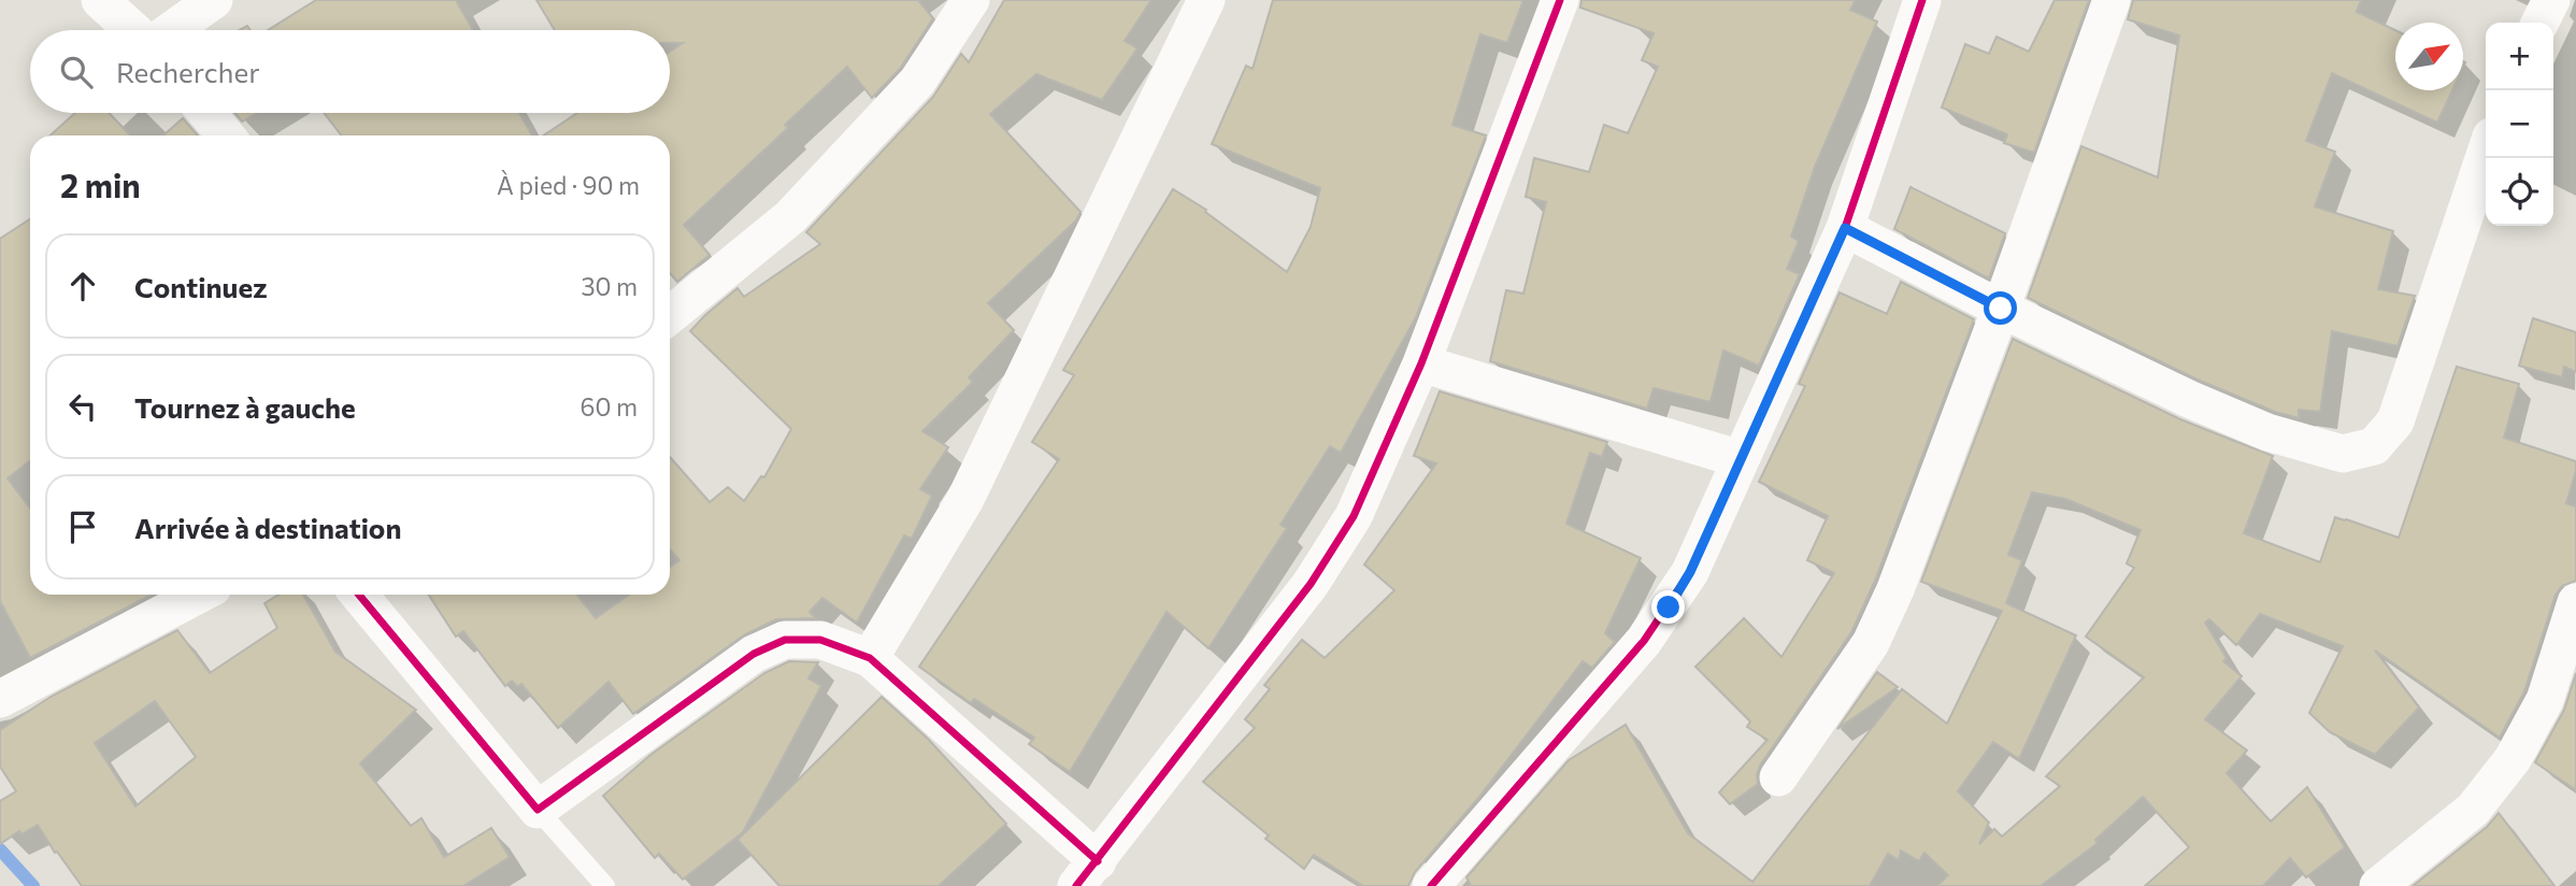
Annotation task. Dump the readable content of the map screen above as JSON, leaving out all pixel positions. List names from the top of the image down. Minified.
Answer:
{"north":"top right","page":{"map_buttons":["+","−"],"search":"Rechercher","heading":["2 min","À pied · 90 m"],"list":[["Continuez","30 m"],["Tournez à gauche","60 m"],"Arrivée à destination"]}}
